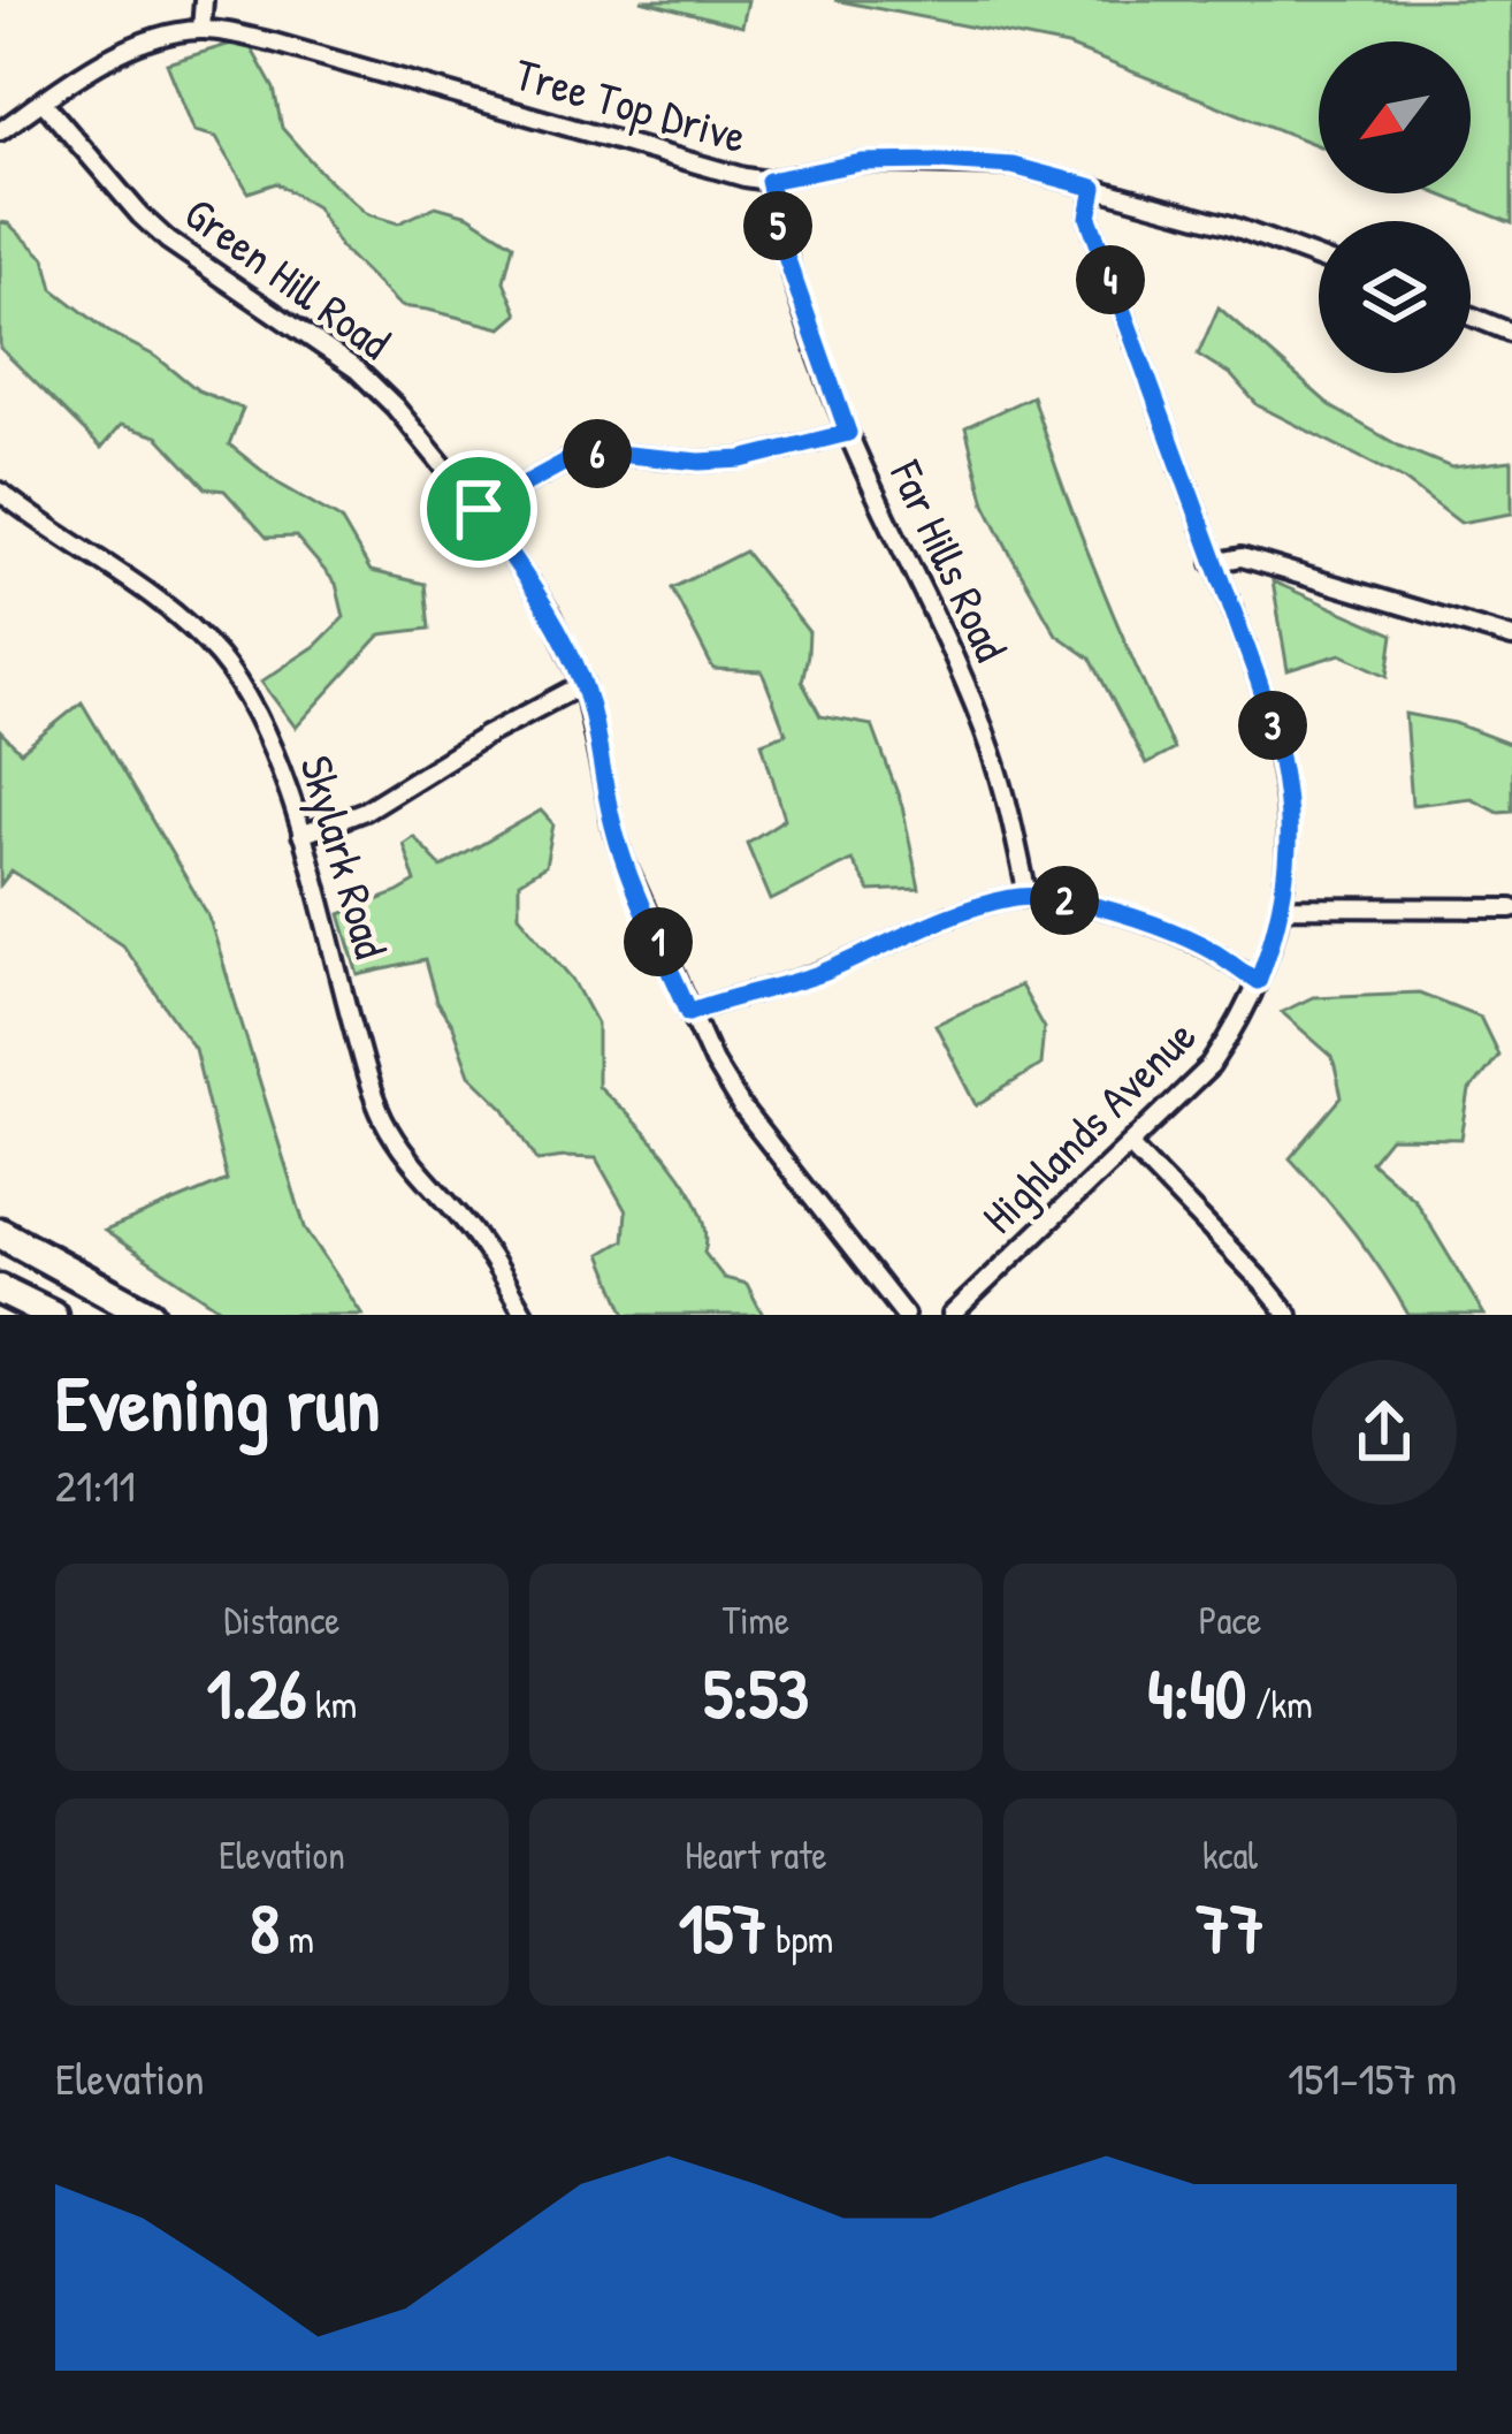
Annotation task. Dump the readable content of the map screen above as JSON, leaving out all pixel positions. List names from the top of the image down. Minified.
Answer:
{"streets":{"street":["Tree Top Drive","Green Hill Road","Far Hills Road","Skylark Road","Highlands Avenue"]},"crossings":[["Tree Top Drive","Green Hill Road"],["Tree Top Drive","Far Hills Road"],["Tree Top Drive","Highlands Avenue"]],"north":"bottom left","page":{"pins":["5","4","6","3","2","1"],"heading":["Evening run","21:11"],"stats":[["Distance","1.26 km"],["Time","5:53"],["Pace","4:40 /km"],["Elevation","8 m"],["Heart rate","157 bpm"],["kcal","77"]],"chart":["Elevation","151–157 m"]}}
